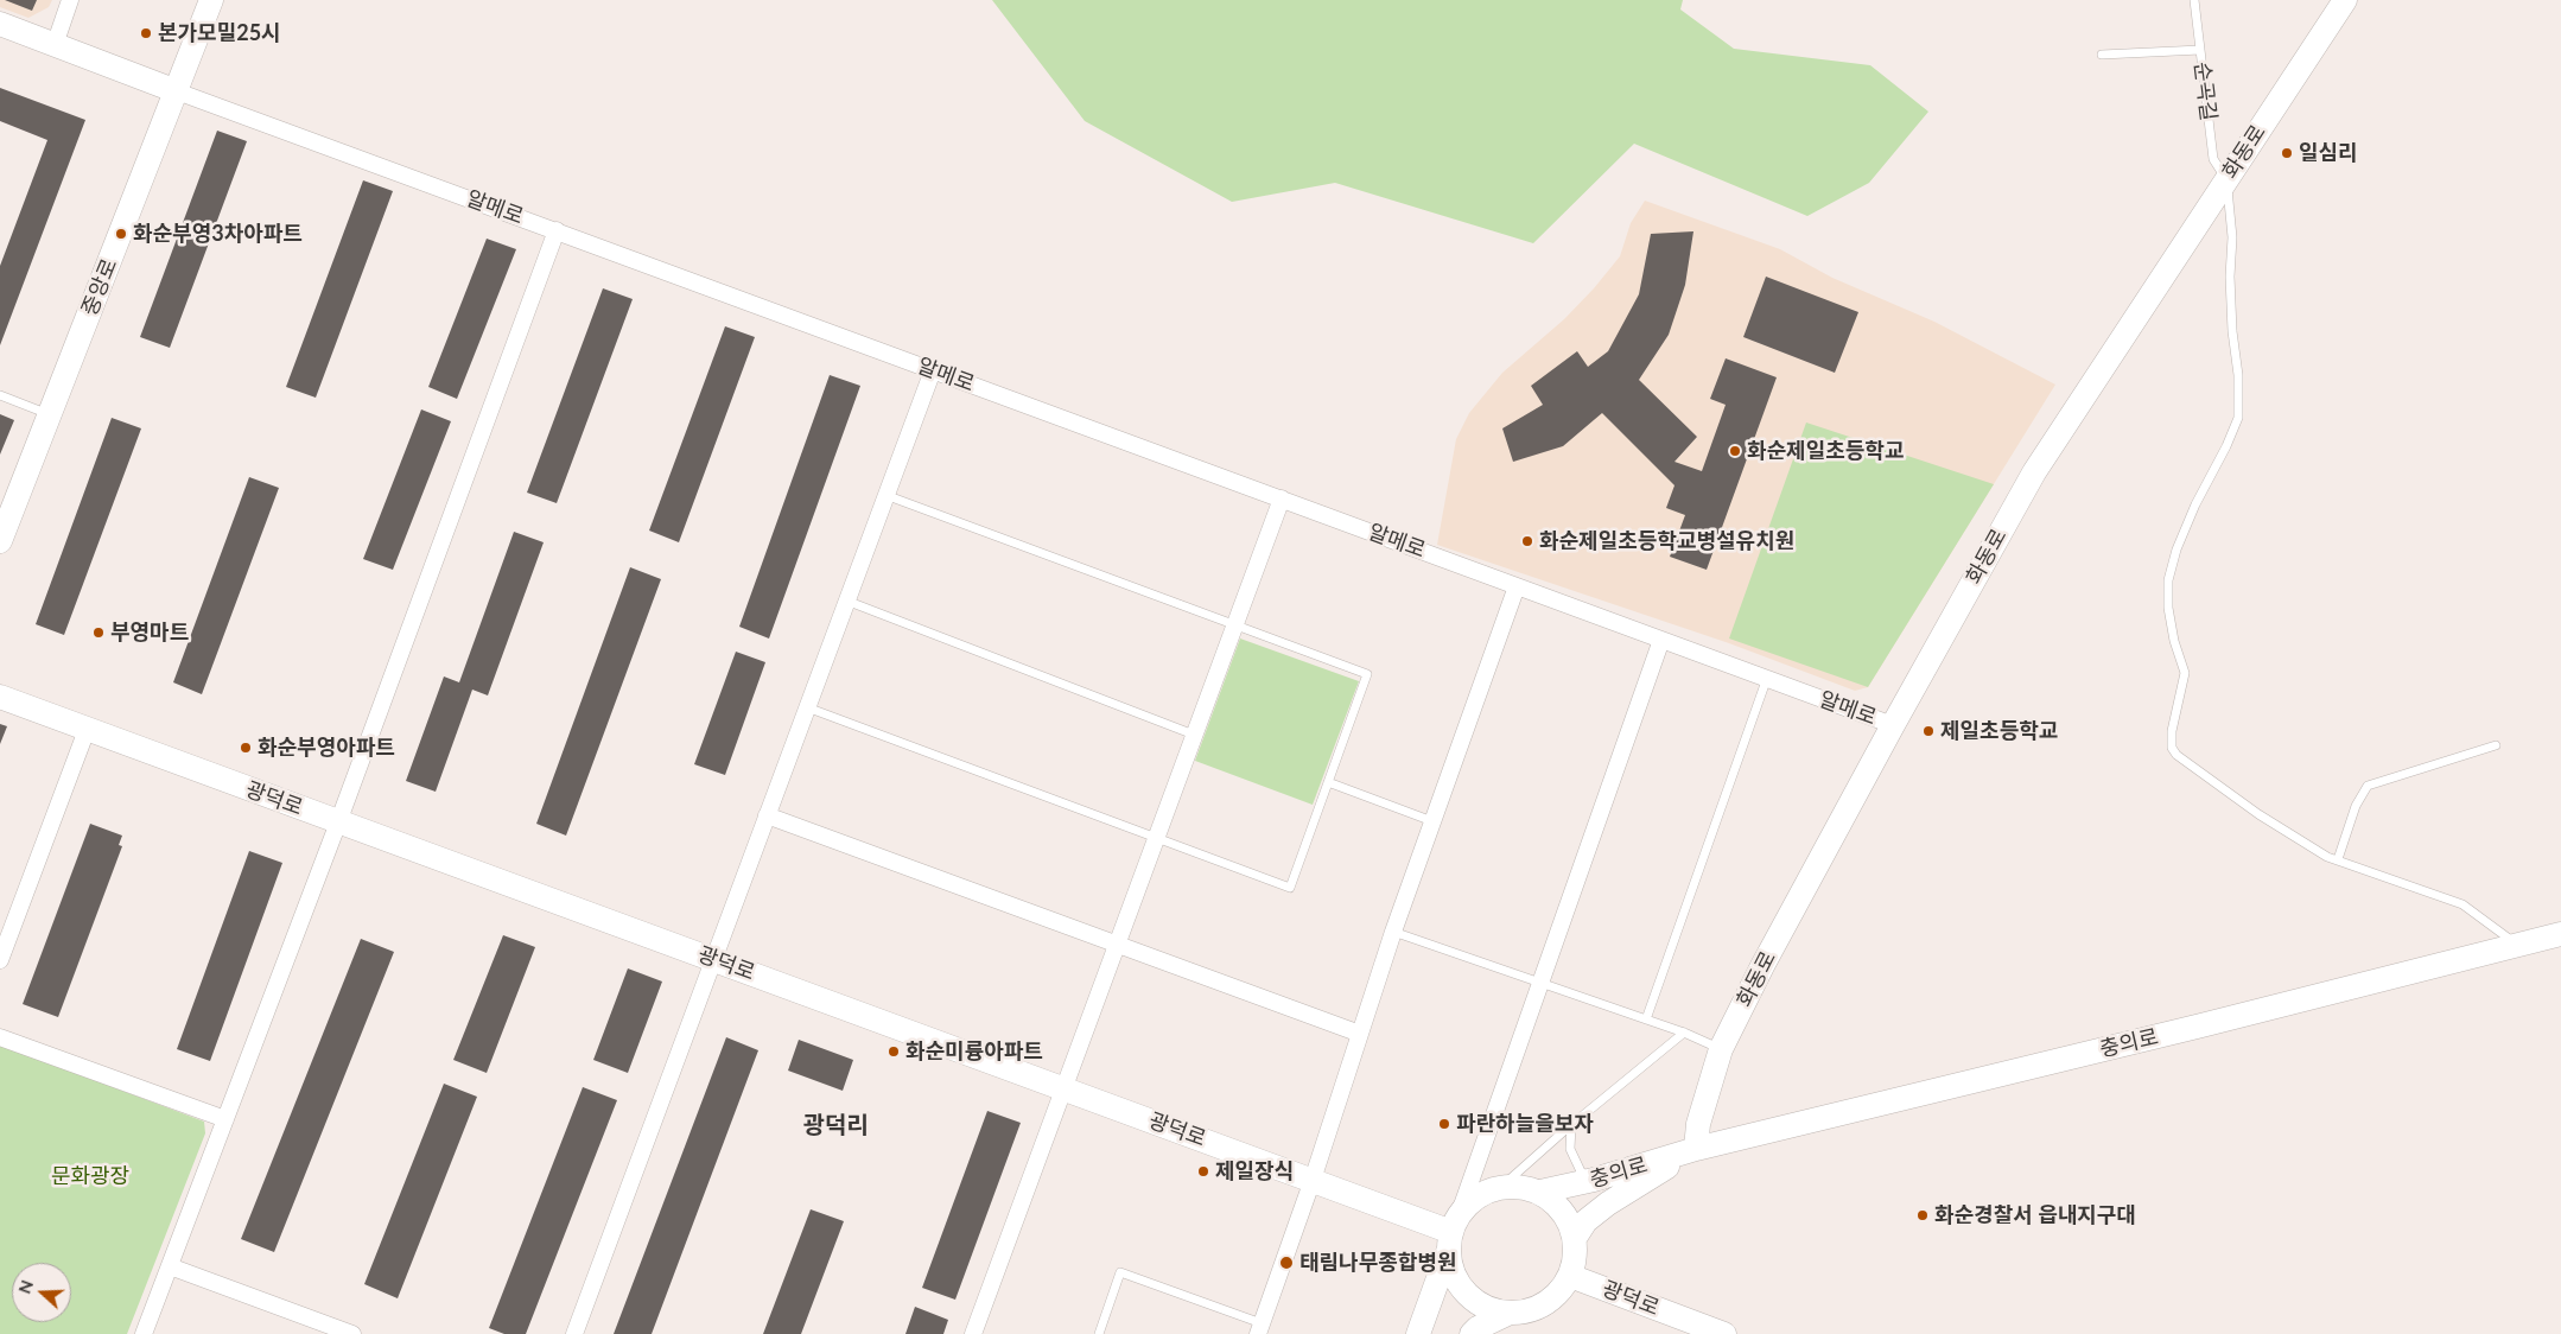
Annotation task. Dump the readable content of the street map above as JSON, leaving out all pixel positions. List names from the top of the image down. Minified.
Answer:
{"streets":{"street":["화동로","알메로","중앙로","광덕로","충의로"],"lane":["순곡길"]},"crossings":[["순곡길","화동로"],["화동로","알메로"],["화동로","충의로"],["알메로","중앙로"],["광덕로","충의로"]],"districts":["광덕리"],"parks":["문화광장"],"places":["본가모밀25시","일심리","화순부영3차아파트","화순제일초등학교","화순제일초등학교병설유치원","부영마트","제일초등학교","화순부영아파트","화순미륭아파트","파란하늘을보자","제일장식","화순경찰서 읍내지구대","태림나무종합병원"],"north":"left"}
